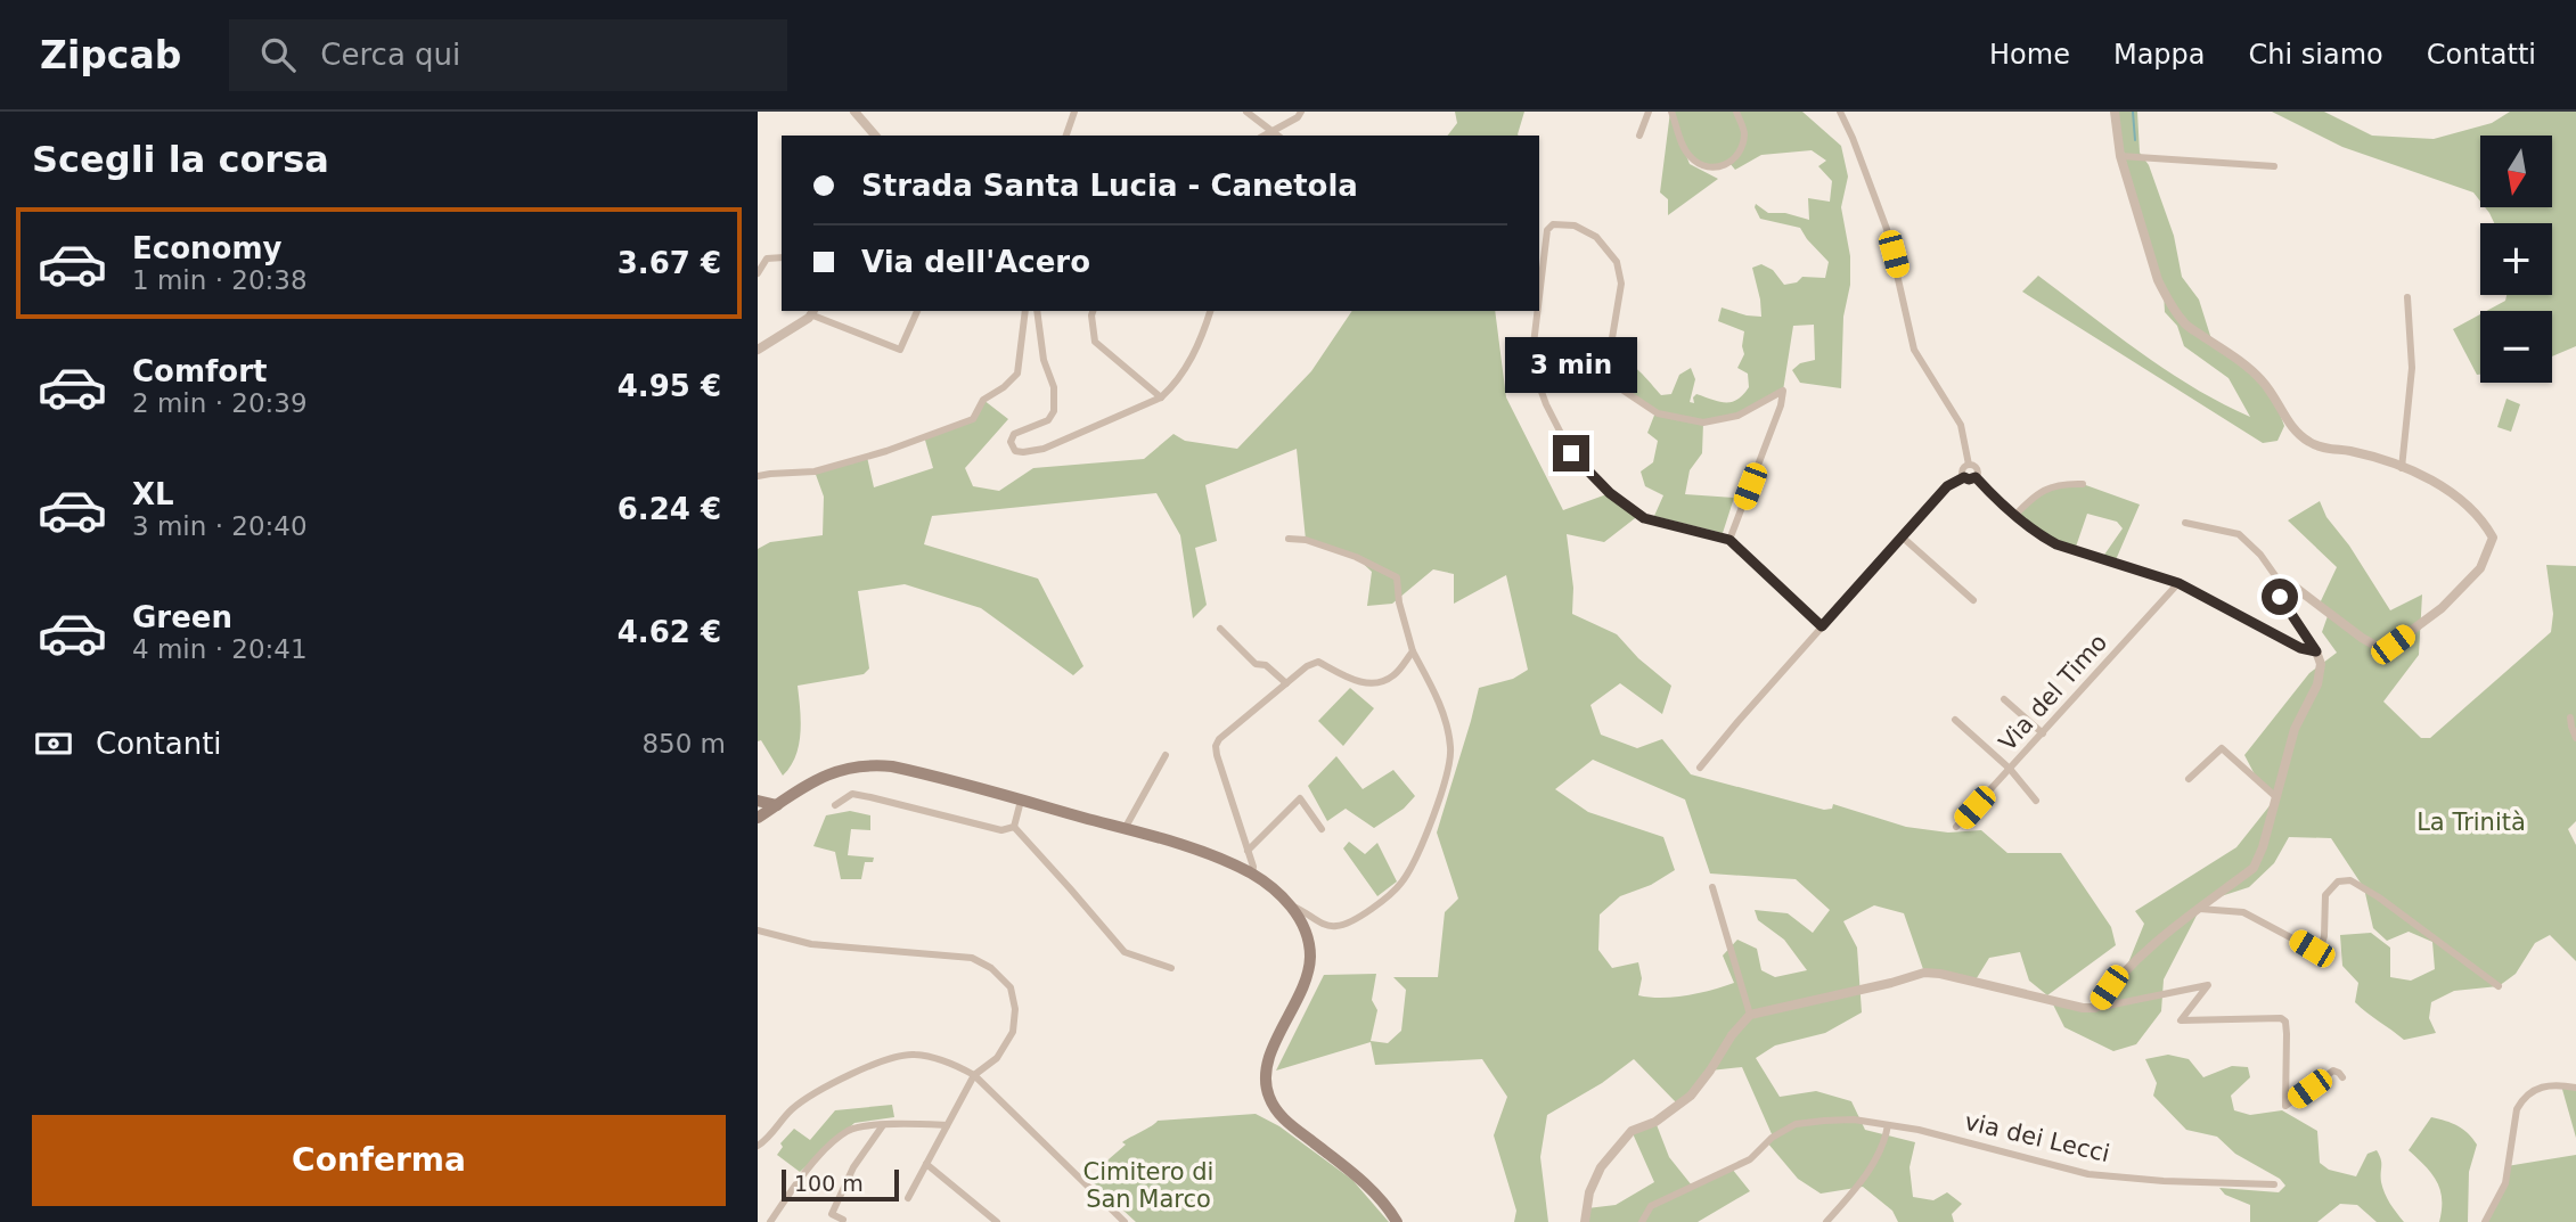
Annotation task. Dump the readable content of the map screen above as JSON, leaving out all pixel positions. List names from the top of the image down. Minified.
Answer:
{"streets":{"street":["Via del Timo","via dei Lecci"]},"parks":["La Trinità","Cimitero di San Marco"],"scale_bar":"100 m","north":"bottom","page":{"header":"Zipcab","search":"Cerca qui","nav":["Home","Mappa","Chi siamo","Contatti"],"heading":"Scegli la corsa","map_buttons":["+","−"],"banner":["Strada Santa Lucia - Canetola","Via dell'Acero"],"list":[{"name":"Economy","note":"1 min · 20:38","value":"3.67 €"},{"name":"Comfort","note":"2 min · 20:39","value":"4.95 €"},{"name":"XL","note":"3 min · 20:40","value":"6.24 €"},{"name":"Green","note":"4 min · 20:41","value":"4.62 €"}],"bubble":"3 min","pay":["Contanti","850 m"],"buttons":"Conferma","scale":"100 m"}}
